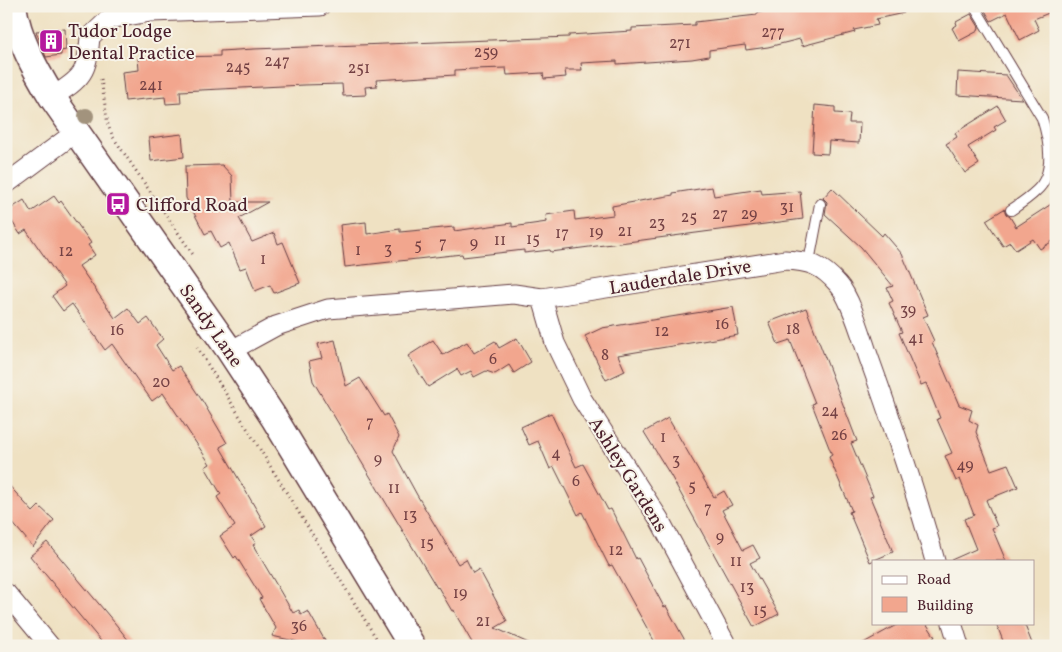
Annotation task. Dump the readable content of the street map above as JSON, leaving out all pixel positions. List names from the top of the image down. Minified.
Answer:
{"streets":{"street":["Lauderdale Drive","Sandy Lane","Ashley Gardens"]},"crossings":[["Lauderdale Drive","Sandy Lane"],["Lauderdale Drive","Ashley Gardens"]],"places":{"building":["Tudor Lodge Dental Practice"],"bus stop":["Clifford Road"]},"house_numbers":["277","271","259","247","245","251","241","31","27","29","25","23","21","19","17","15","11","7","9","5","3","1","12","1","39","16","18","16","12","41","8","6","20","24","7","26","1","4","9","3","49","6","5","11","7","13","9","15","12","11","13","19","15","21","36"],"legend":["Road","Building"]}
